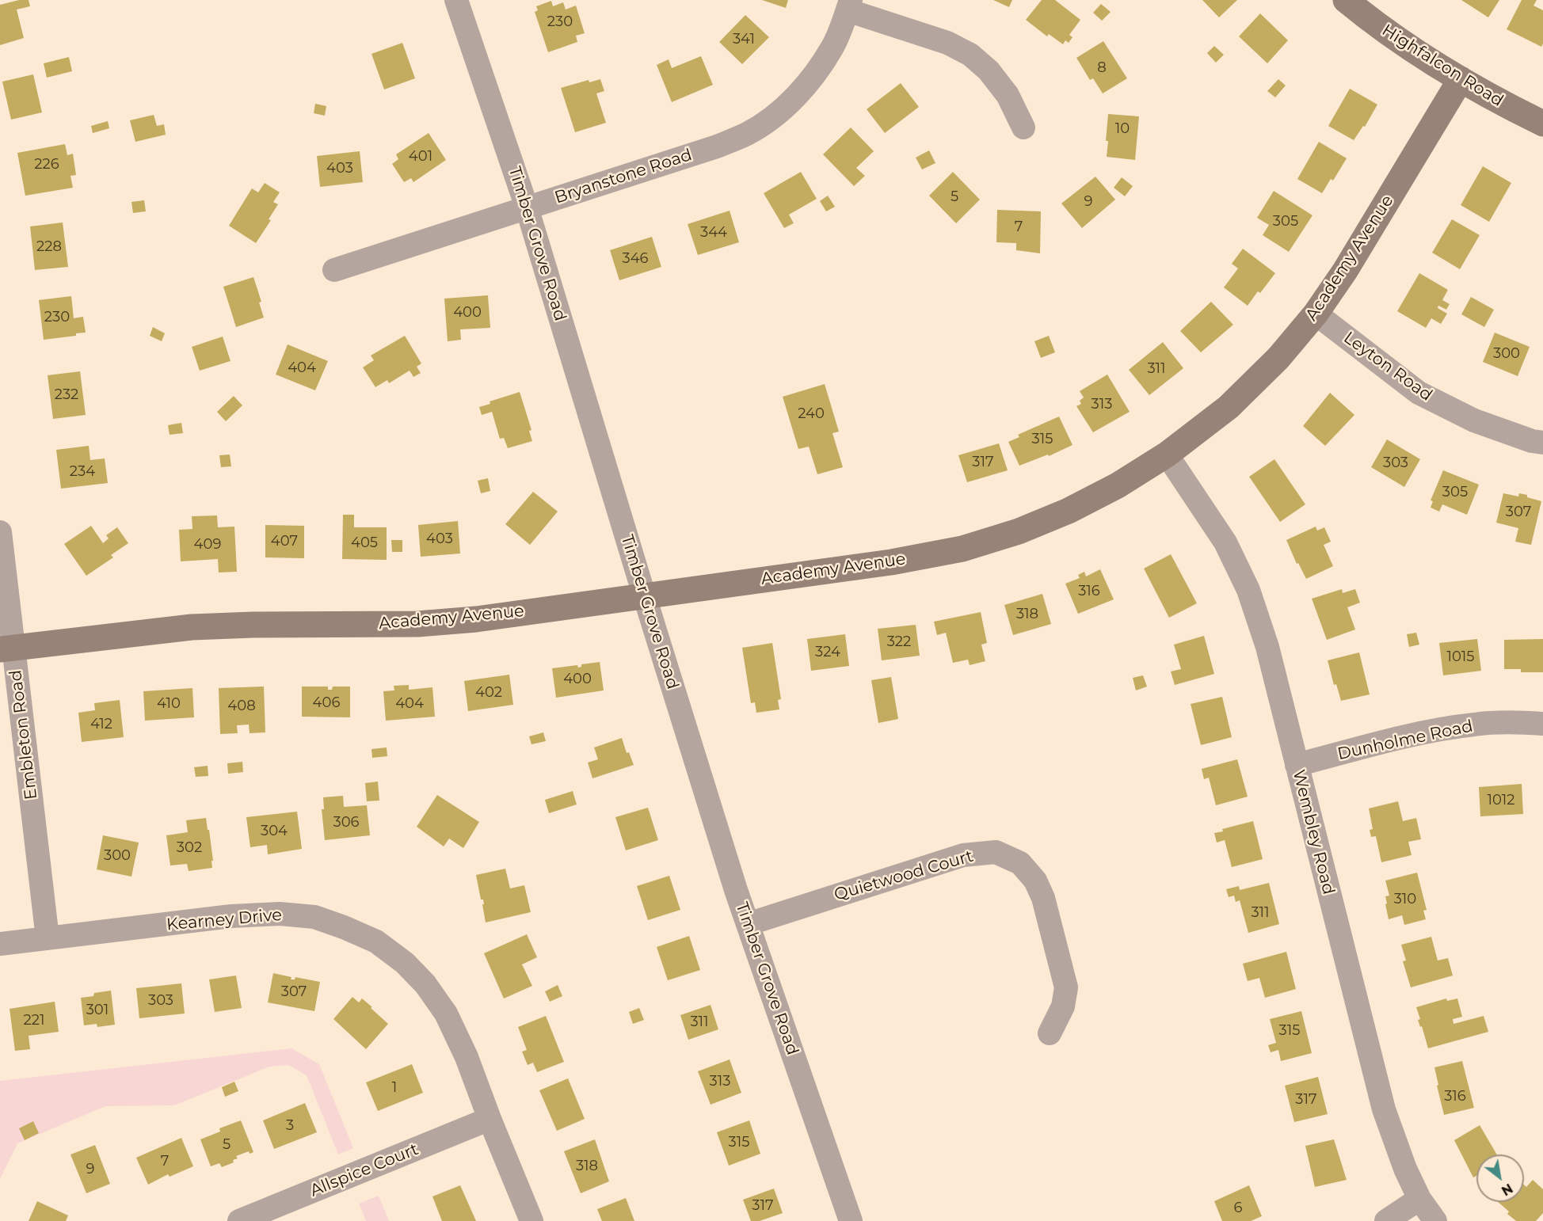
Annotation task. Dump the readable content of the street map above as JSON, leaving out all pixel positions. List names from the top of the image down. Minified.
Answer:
{"streets":{"street":["Highfalcon Road","Bryanstone Road","Timber Grove Road","Academy Avenue","Leyton Road","Embleton Road","Dunholme Road","Wembley Road","Quietwood Court","Kearney Drive","Allspice Court"]},"crossings":[["Highfalcon Road","Academy Avenue"],["Bryanstone Road","Timber Grove Road"],["Timber Grove Road","Academy Avenue"],["Timber Grove Road","Quietwood Court"],["Academy Avenue","Leyton Road"],["Academy Avenue","Embleton Road"],["Academy Avenue","Wembley Road"],["Embleton Road","Kearney Drive"],["Dunholme Road","Wembley Road"],["Kearney Drive","Allspice Court"]],"house_numbers":["230","341","8","10","401","226","403","5","9","305","7","344","228","346","400","230","300","404","311","232","313","240","315","317","303","234","305","307","403","407","405","409","316","318","322","324","1015","400","402","406","410","404","408","412","1012","306","304","302","300","310","311","307","303","301","221","311","315","313","1","316","317","3","315","5","7","318","9","317","6"],"north":"bottom right"}
